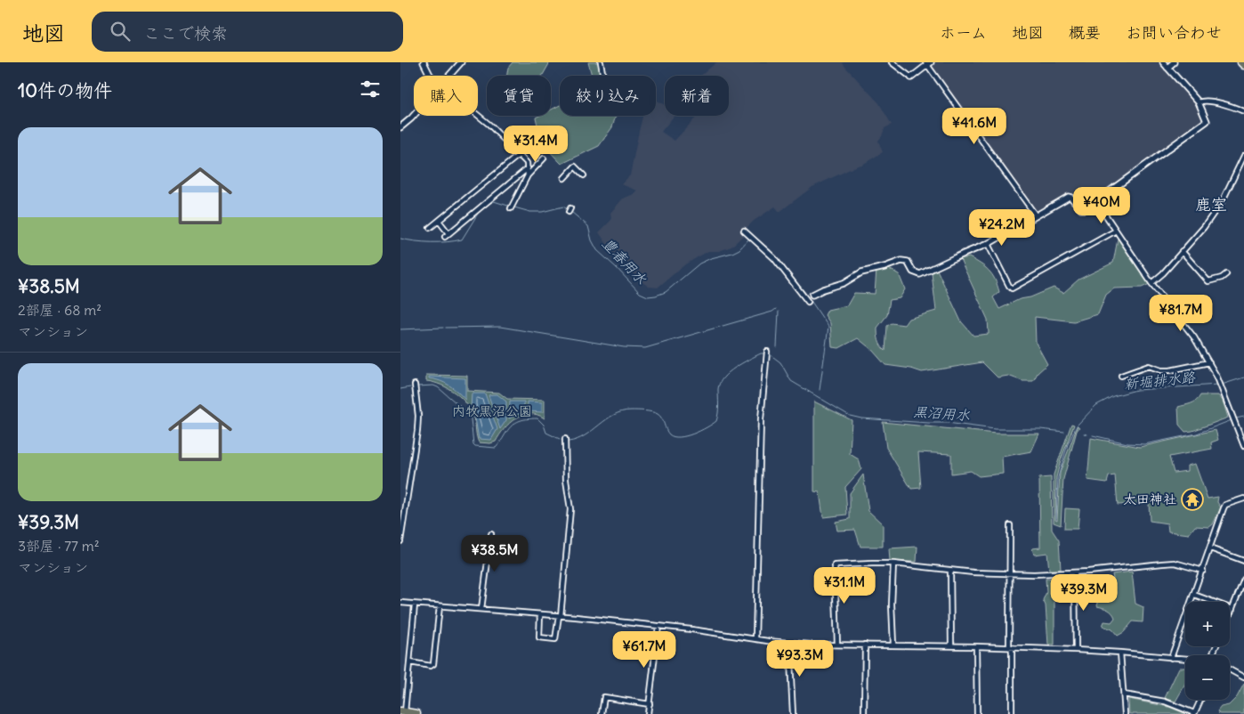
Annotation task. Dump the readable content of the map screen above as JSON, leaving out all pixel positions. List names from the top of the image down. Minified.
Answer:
{"districts":["鹿室"],"water":["豊春用水","新堀排水路","黒沼用水"],"parks":["内牧黒沼公園"],"places":{"temple":["太田神社"]},"page":{"header":"地図","search":"ここで検索","nav":["ホーム","地図","概要","お問い合わせ"],"heading":"10件の物件","chip":["購入","賃貸","絞り込み","新着"],"price":["¥41.6M","¥31.4M","¥40M","¥24.2M","¥81.7M","¥38.5M","¥31.1M","¥39.3M","¥61.7M","¥93.3M"],"list":[{"name":"¥38.5M","note":"2部屋 · 68 m² · マンション"},{"name":"¥39.3M","note":"3部屋 · 77 m² · マンション"}],"map_buttons":["+","−"]}}
